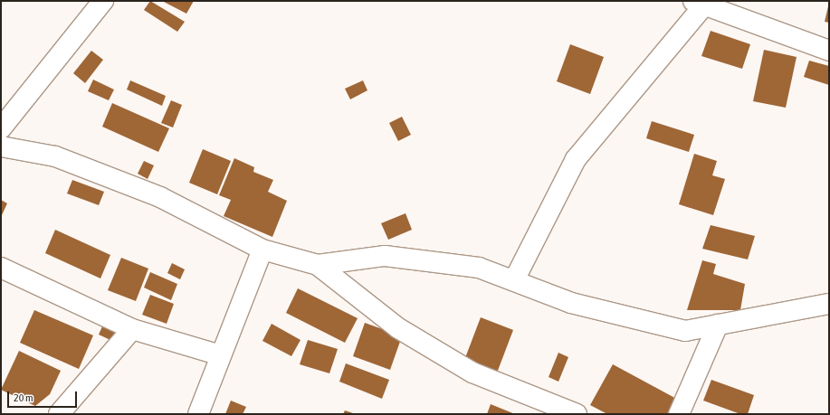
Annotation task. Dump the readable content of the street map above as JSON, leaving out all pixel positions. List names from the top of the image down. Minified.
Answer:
{"scale_bar":"20 m"}
